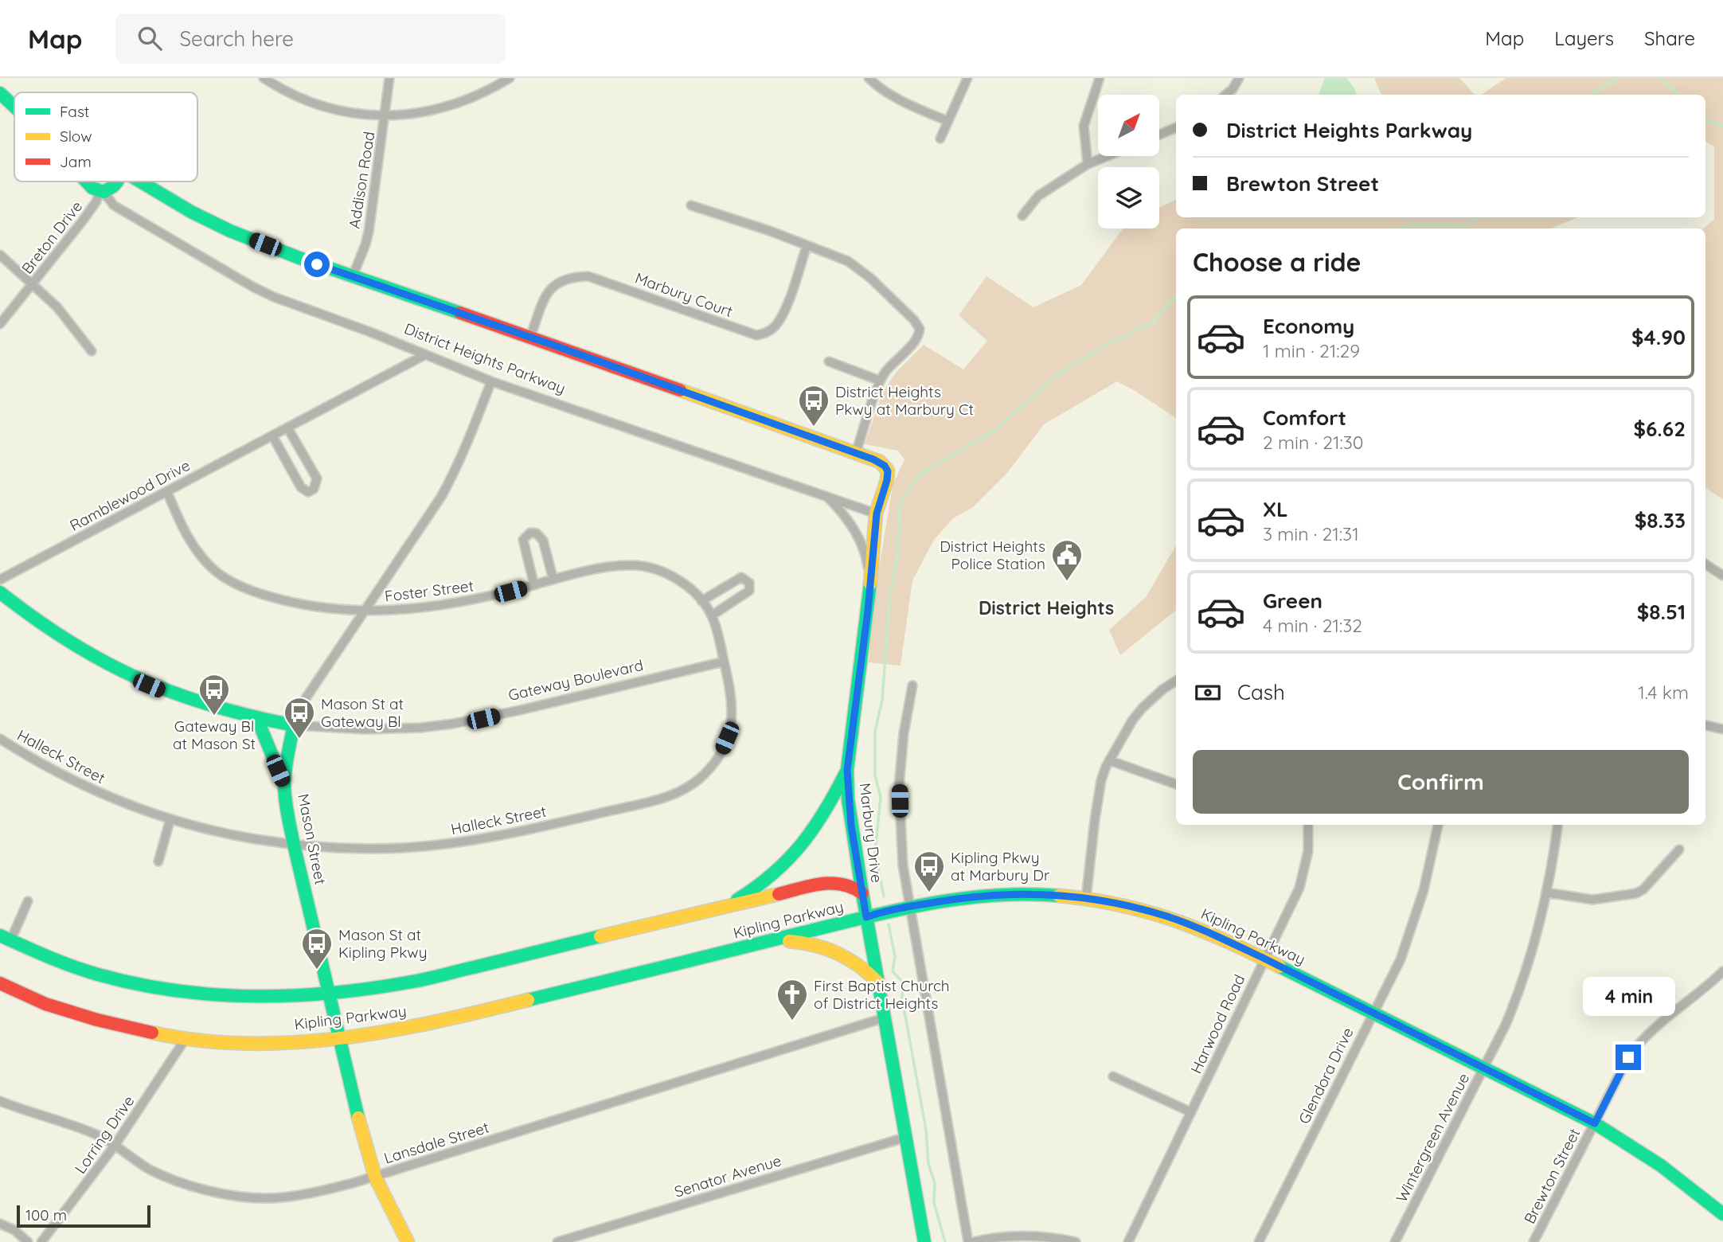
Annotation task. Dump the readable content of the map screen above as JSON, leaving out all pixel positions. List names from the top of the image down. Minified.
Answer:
{"streets":{"street":["Addison Road","Breton Drive","Marbury Court","District Heights Parkway","Ramblewood Drive","Foster Street","Gateway Boulevard","Halleck Street","Marbury Drive","Mason Street","Kipling Parkway","Harwood Road","Glendora Drive","Lorring Drive","Wintergreen Avenue","Lansdale Street","Senator Avenue","Brewton Street"]},"crossings":[["Addison Road","District Heights Parkway"],["Breton Drive","District Heights Parkway"],["Marbury Court","District Heights Parkway"],["District Heights Parkway","Ramblewood Drive"],["District Heights Parkway","Marbury Drive"],["District Heights Parkway","Mason Street"],["Ramblewood Drive","Foster Street"],["Foster Street","Gateway Boulevard"],["Foster Street","Halleck Street"],["Foster Street","Mason Street"],["Gateway Boulevard","Halleck Street"],["Gateway Boulevard","Mason Street"],["Halleck Street","Mason Street"],["Marbury Drive","Kipling Parkway"],["Marbury Drive","Lansdale Street"],["Marbury Drive","Senator Avenue"],["Mason Street","Kipling Parkway"],["Mason Street","Lansdale Street"],["Kipling Parkway","Harwood Road"],["Kipling Parkway","Glendora Drive"],["Kipling Parkway","Lorring Drive"],["Kipling Parkway","Wintergreen Avenue"],["Kipling Parkway","Brewton Street"],["Lorring Drive","Lansdale Street"]],"districts":["District Heights"],"places":{"bus stop":["District Heights Pkwy at Marbury Ct","Gateway Bl at Mason St","Mason St at Gateway Bl","Kipling Pkwy at Marbury Dr","Mason St at Kipling Pkwy"],"public building":["District Heights Police Station"],"church":["First Baptist Church of District Heights"]},"legend":["Fast","Slow","Jam"],"scale_bar":"100 m","north":"top right","page":{"header":"Map","search":"Search here","nav":["Map","Layers","Share"],"banner":["District Heights Parkway","Brewton Street"],"heading":"Choose a ride","list":[{"name":"Economy","note":"1 min · 21:29","value":"$4.90"},{"name":"Comfort","note":"2 min · 21:30","value":"$6.62"},{"name":"XL","note":"3 min · 21:31","value":"$8.33"},{"name":"Green","note":"4 min · 21:32","value":"$8.51"}],"pay":["Cash","1.4 km"],"buttons":"Confirm","bubble":"4 min","scale":"100 m"}}
